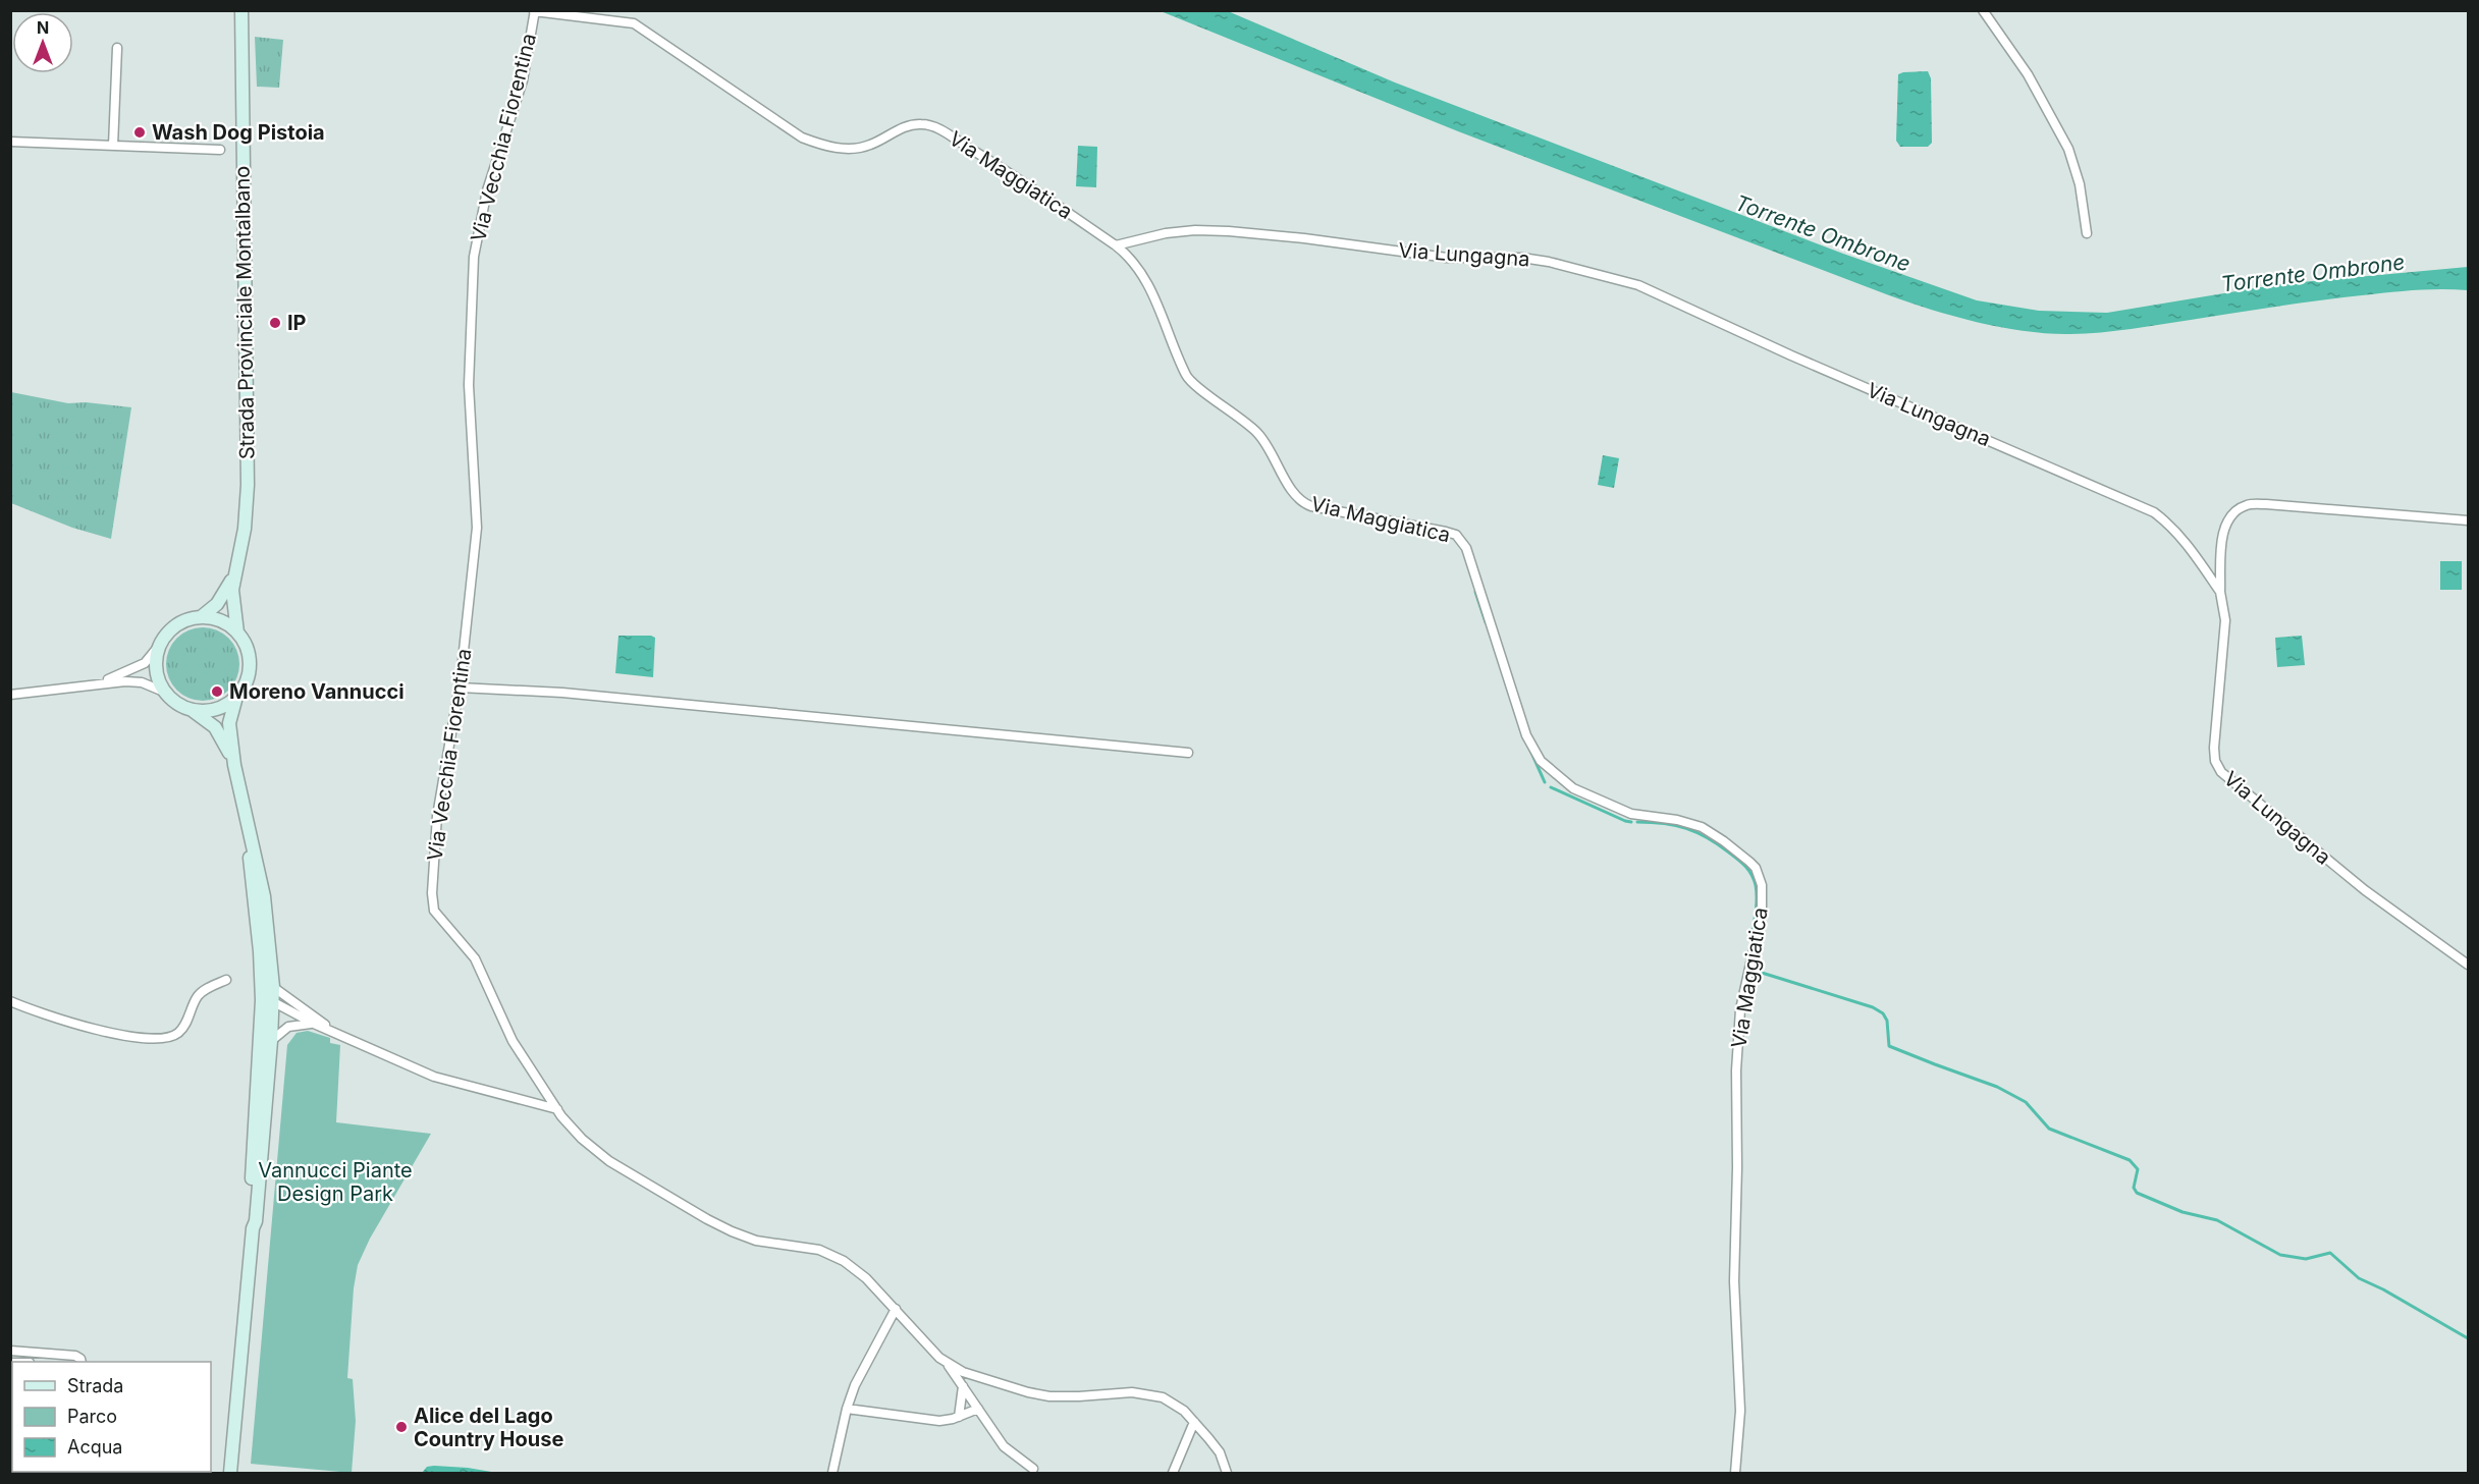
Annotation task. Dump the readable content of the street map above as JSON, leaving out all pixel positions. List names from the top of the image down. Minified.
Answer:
{"streets":{"main road":["Strada Provinciale Montalbano"],"street":["Via Vecchia Fiorentina","Via Maggiatica","Via Lungagna"]},"crossings":[["Via Vecchia Fiorentina","Via Maggiatica"],["Via Maggiatica","Via Lungagna"]],"water":["Torrente Ombrone"],"parks":["Vannucci Piante Design Park"],"places":["Wash Dog Pistoia","IP","Moreno Vannucci","Alice del Lago Country House"],"legend":["Strada","Parco","Acqua"],"north":"top"}
